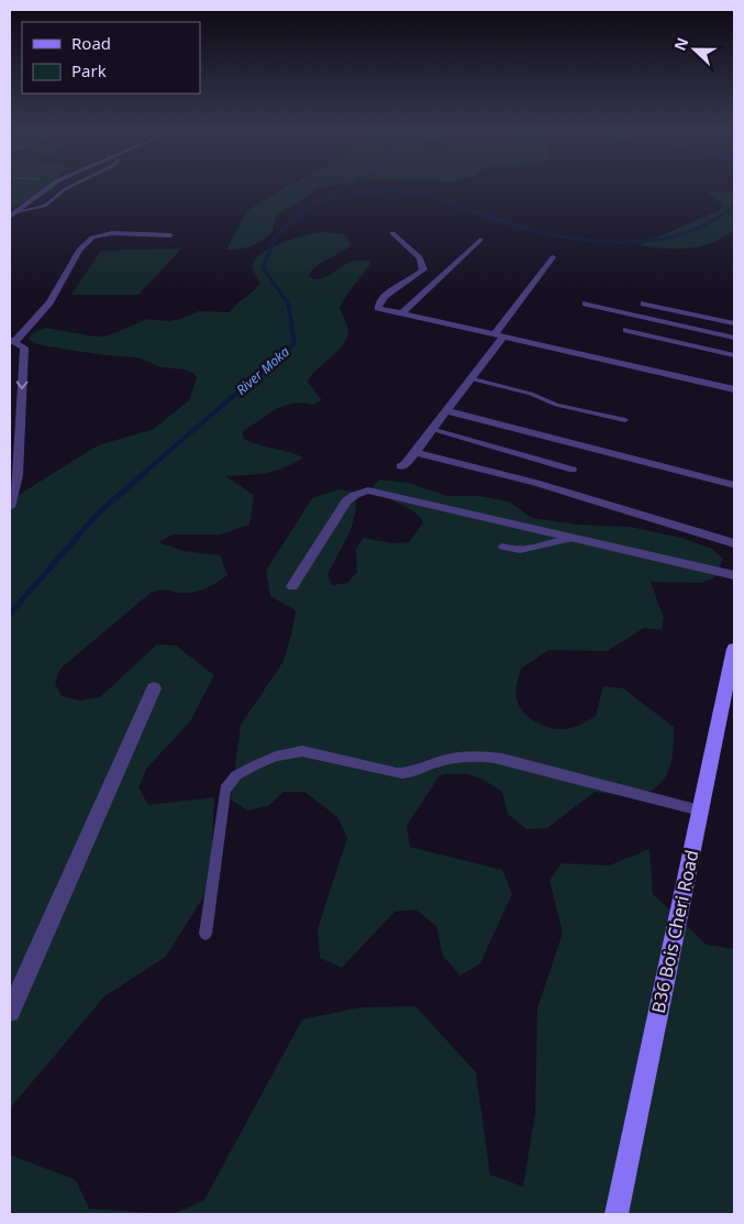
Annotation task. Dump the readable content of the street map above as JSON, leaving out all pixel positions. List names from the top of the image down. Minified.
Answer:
{"streets":{"main road":["B36 Bois Cheri Road"]},"water":["River Moka"],"legend":["Road","Park"],"north":"left"}
